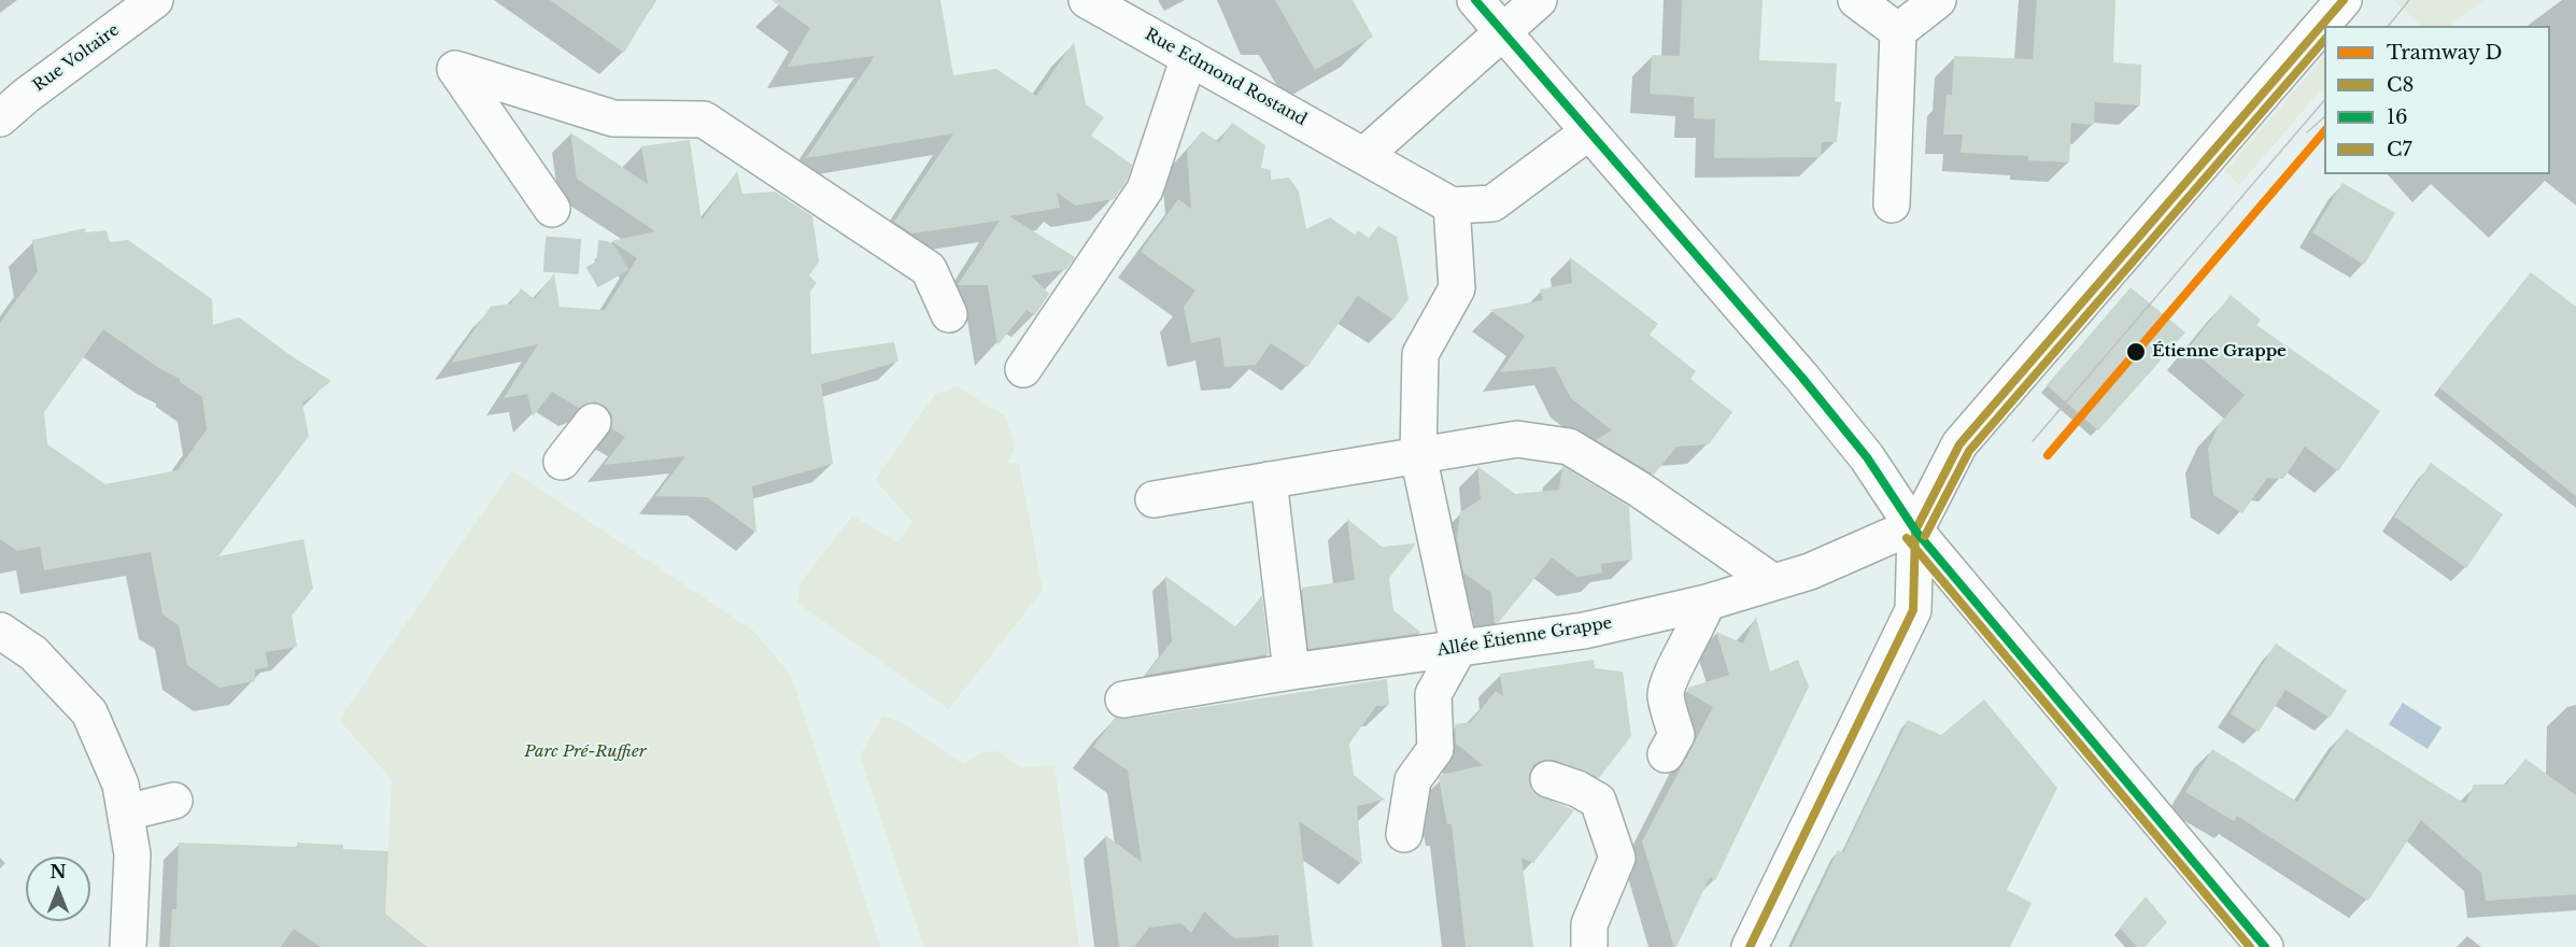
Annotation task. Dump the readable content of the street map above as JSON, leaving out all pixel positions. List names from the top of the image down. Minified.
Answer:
{"streets":{"street":["Rue Voltaire","Rue Edmond Rostand","Allée Étienne Grappe"]},"parks":["Parc Pré-Ruffier"],"places":["Étienne Grappe"],"lines":["transit line C8","transit line 16","transit line C7","tram line D"],"legend":["Tramway D","C8","16","C7"],"north":"top"}
